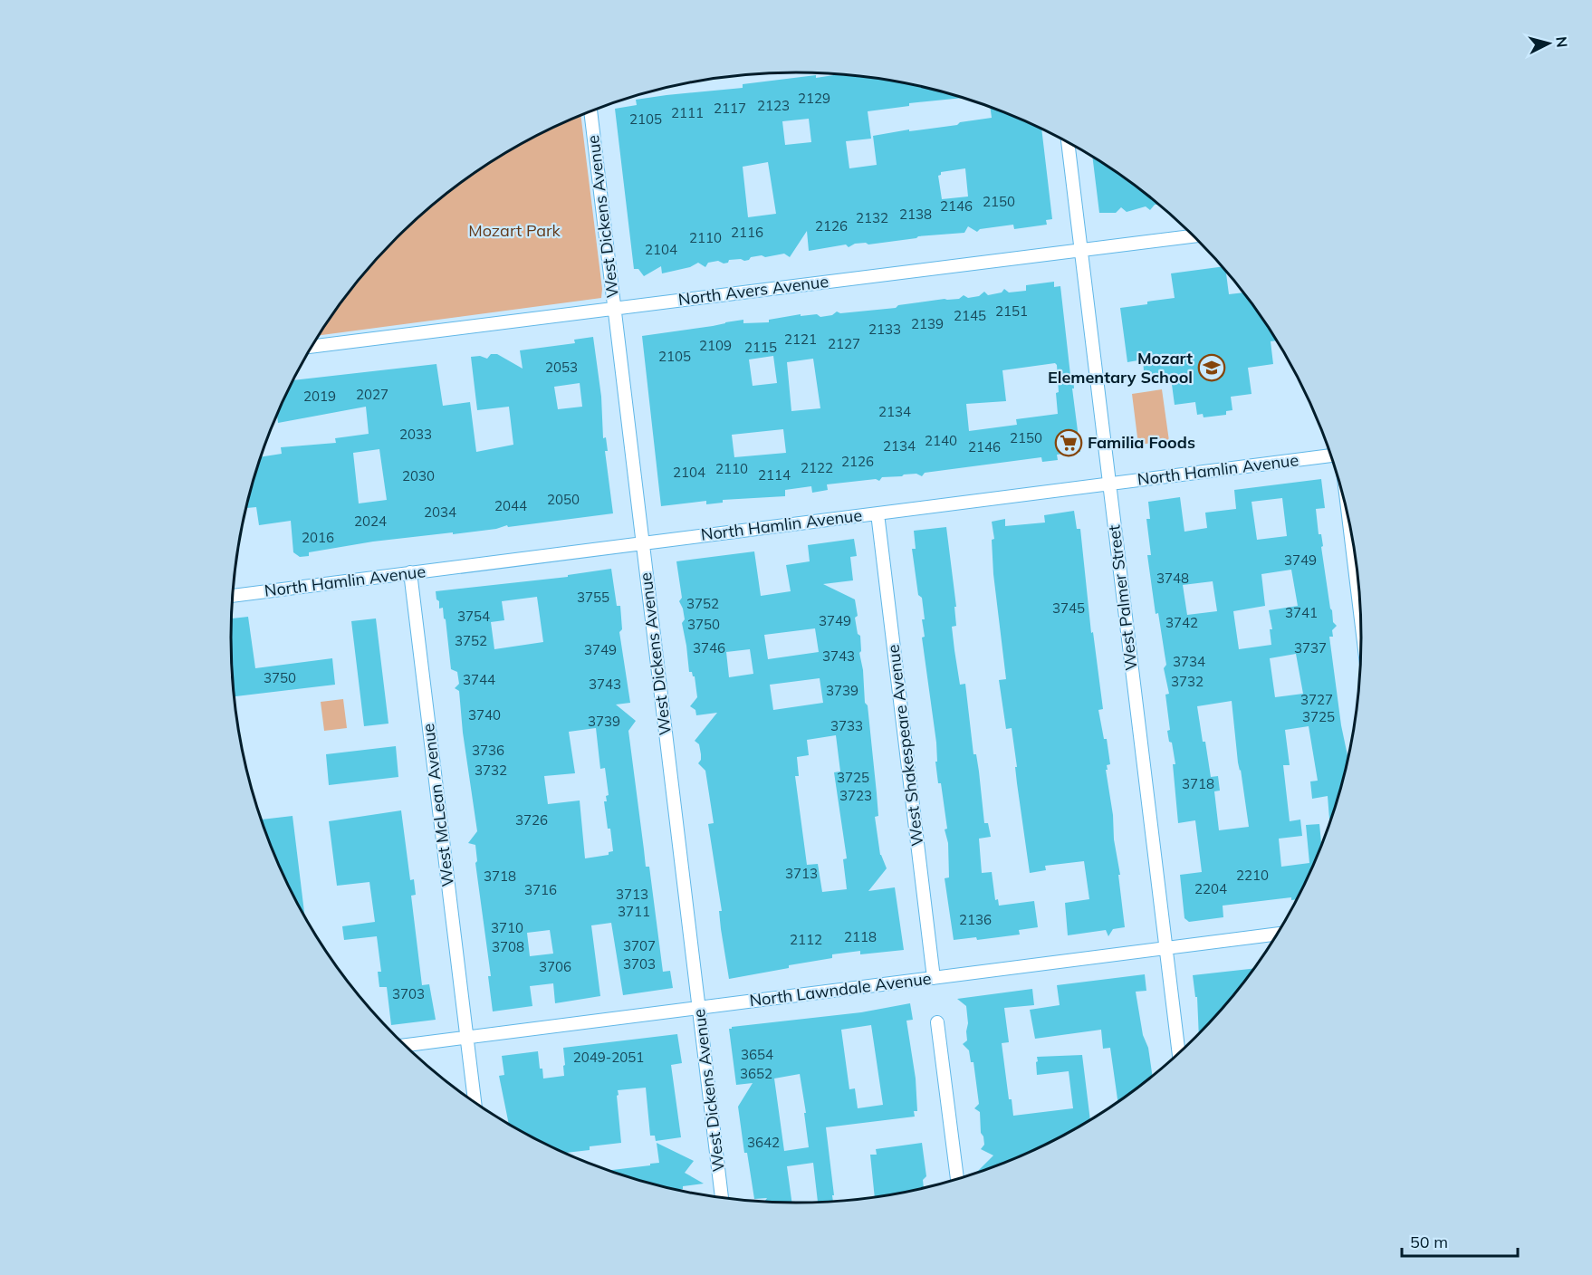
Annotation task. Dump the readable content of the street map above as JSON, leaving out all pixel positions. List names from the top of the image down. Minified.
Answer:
{"streets":{"street":["West Dickens Avenue","North Avers Avenue","North Hamlin Avenue","West Palmer Street","West Shakespeare Avenue","West McLean Avenue","North Lawndale Avenue"]},"crossings":[["West Dickens Avenue","North Avers Avenue"],["West Dickens Avenue","North Hamlin Avenue"],["West Dickens Avenue","North Lawndale Avenue"],["North Avers Avenue","West Palmer Street"],["North Hamlin Avenue","West Palmer Street"],["North Hamlin Avenue","West Shakespeare Avenue"],["North Hamlin Avenue","West McLean Avenue"],["West Palmer Street","North Lawndale Avenue"],["West Shakespeare Avenue","North Lawndale Avenue"],["West McLean Avenue","North Lawndale Avenue"]],"parks":["Mozart Park"],"places":{"school or university":["Mozart Elementary School"],"supermarket":["Familia Foods"]},"house_numbers":["2129","2123","2117","2111","2105","2150","2146","2138","2132","2126","2116","2110","2104","2151","2145","2139","2133","2121","2127","2109","2115","2105","2053","2027","2019","2134","2033","2150","2140","2134","2146","2126","2122","2110","2104","2114","2030","2050","2044","2034","2024","2016","3749","3748","3755","3752","3745","3741","3754","3749","3742","3750","3752","3746","3737","3749","3743","3734","3750","3744","3732","3743","3739","3727","3740","3725","3739","3733","3736","3732","3725","3718","3723","3726","3713","2210","3718","2204","3716","3713","3711","2136","3710","2118","2112","3707","3708","3703","3706","3703","3654","2049-2051","3652","3642"],"scale_bar":"50 m","north":"right"}
